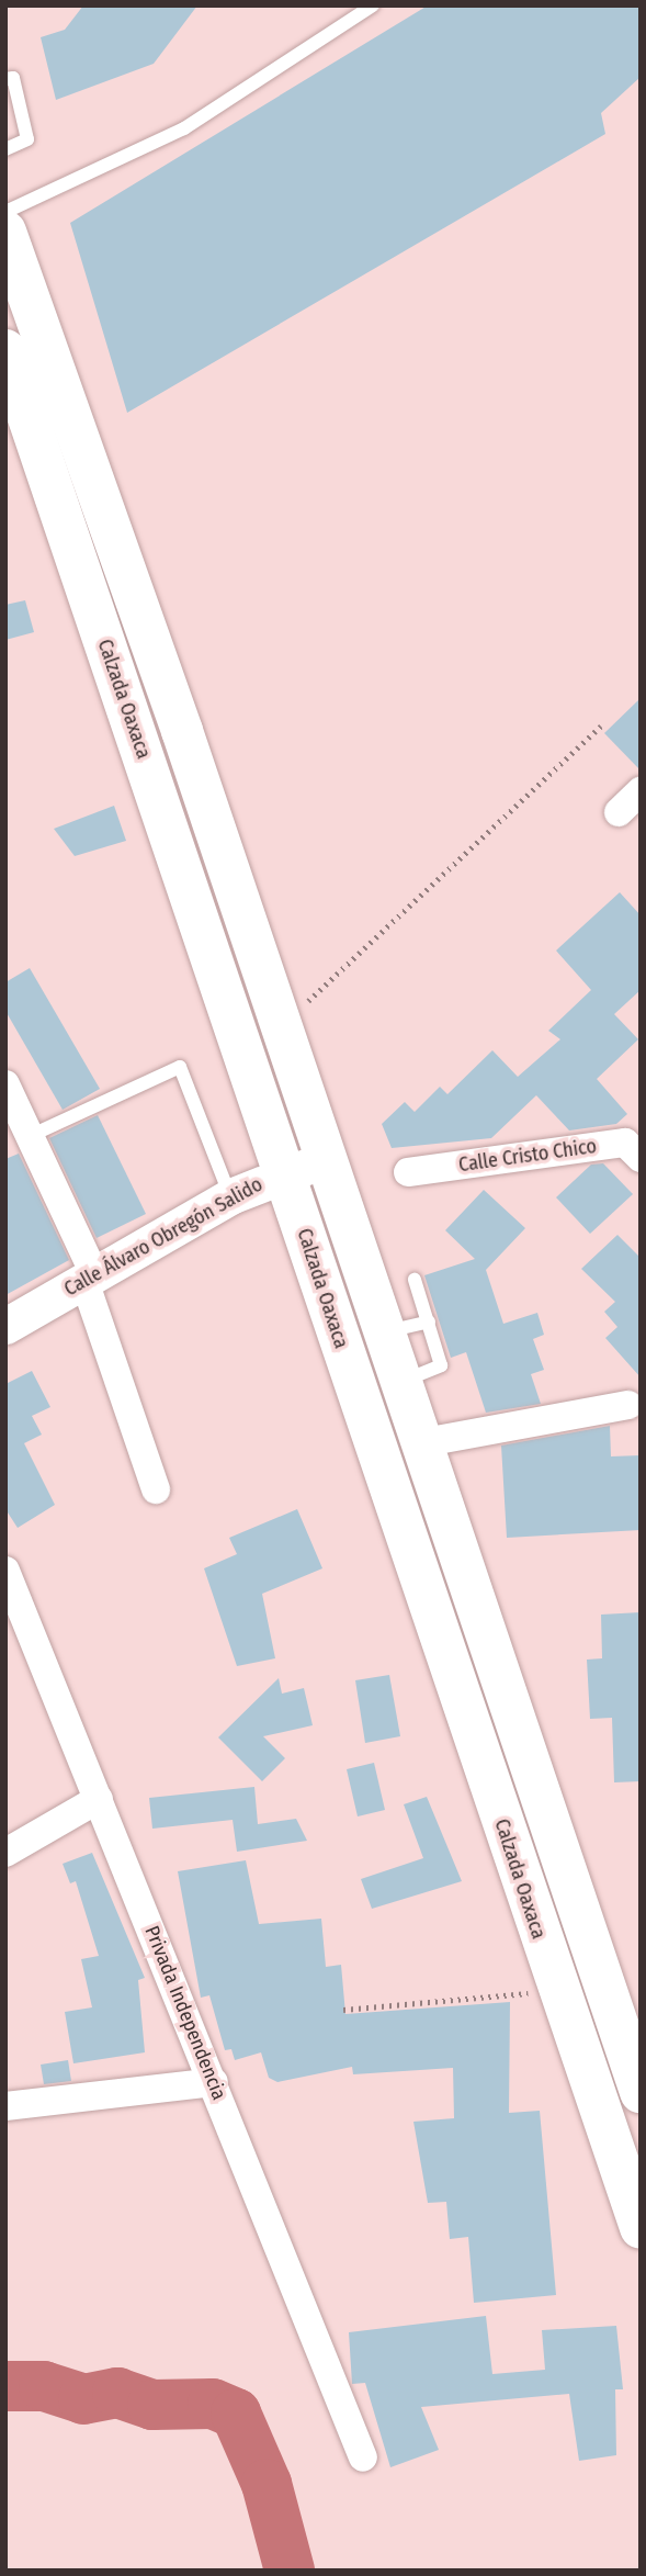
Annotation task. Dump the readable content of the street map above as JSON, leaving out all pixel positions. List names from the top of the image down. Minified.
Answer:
{"streets":{"main road":["Calzada Oaxaca"],"street":["Calle Cristo Chico","Calle Álvaro Obregón Salido","Privada Independencia"]},"crossings":[["Calzada Oaxaca","Calle Álvaro Obregón Salido"]]}
